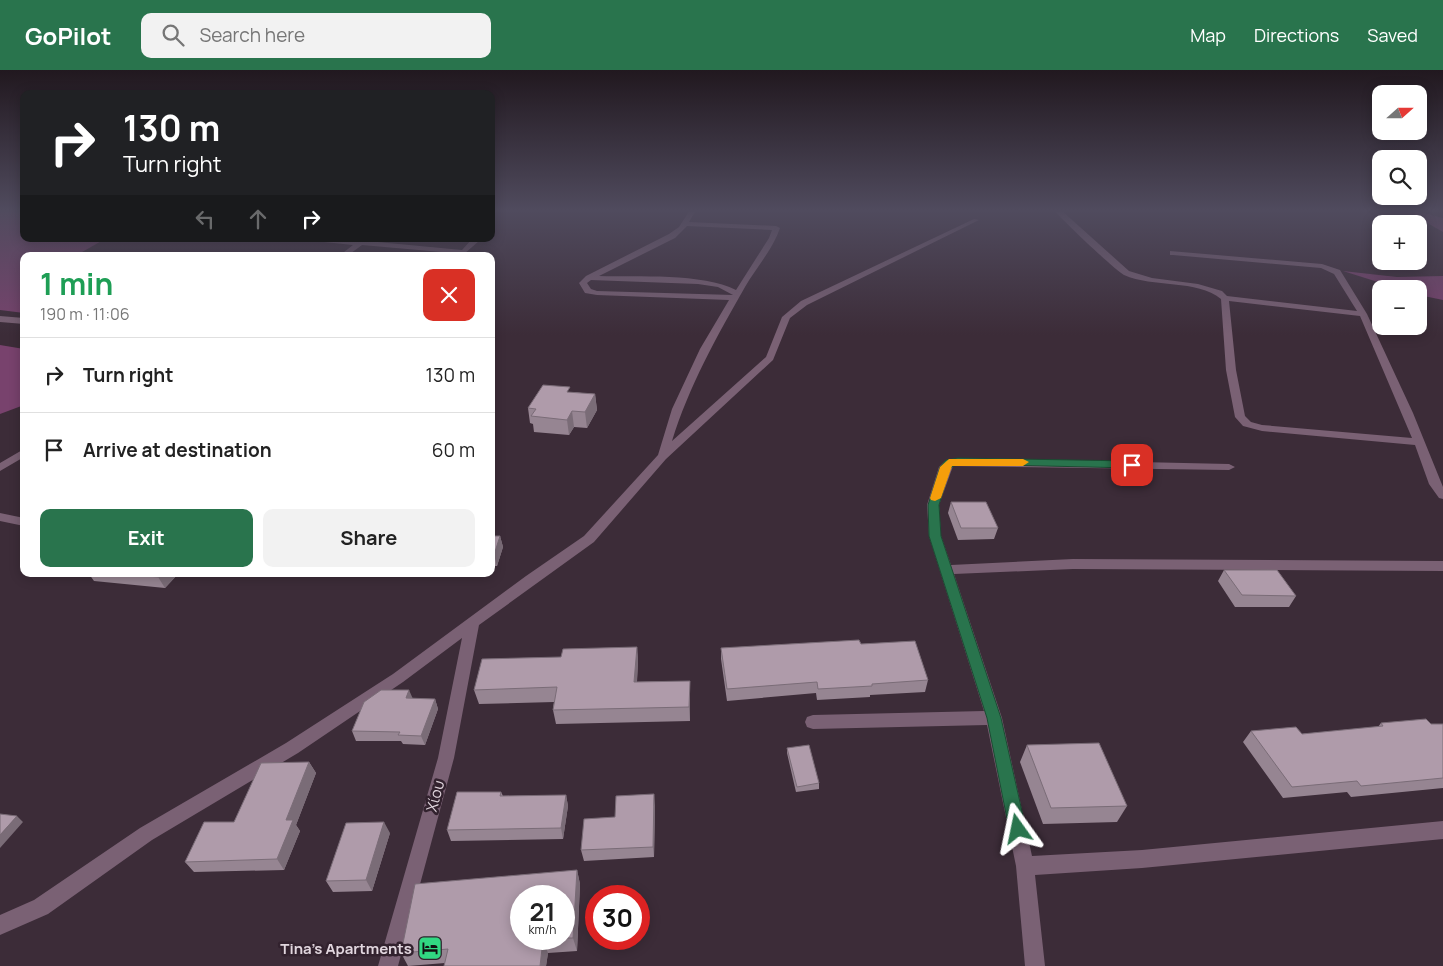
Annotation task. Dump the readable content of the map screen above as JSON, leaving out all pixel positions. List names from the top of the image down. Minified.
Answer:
{"streets":{"street":["Χίου"]},"places":{"hotel":["Tina's Apartments"]},"north":"right","page":{"header":"GoPilot","search":"Search here","nav":["Map","Directions","Saved"],"map_buttons":["+","−"],"turn":["130 m","Turn right"],"heading":["1 min","190 m · 11:06"],"list":[{"name":"Turn right","value":"130 m"},{"name":"Arrive at destination","value":"60 m"}],"buttons":["Exit","Share"],"speed":"21 km/h","limit":"30"}}
